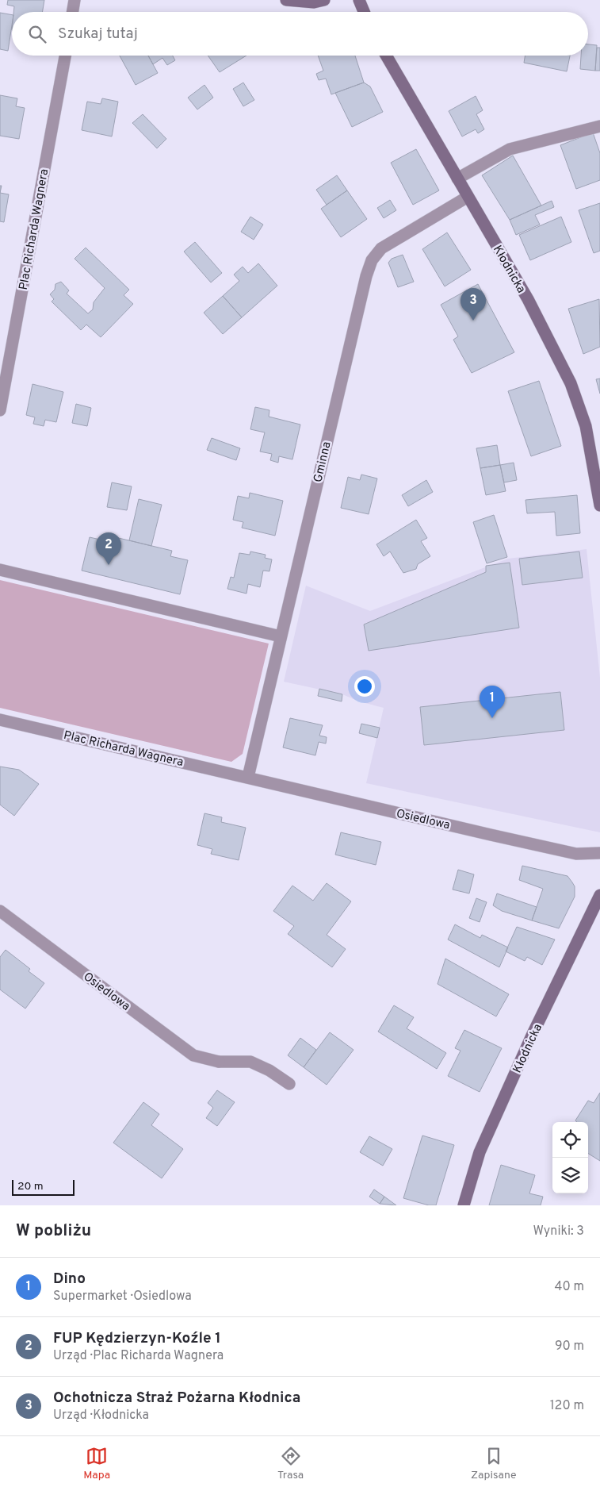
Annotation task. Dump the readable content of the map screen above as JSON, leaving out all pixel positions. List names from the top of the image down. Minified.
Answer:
{"streets":{"main road":["Kłodnicka"],"street":["Plac Richarda Wagnera","Gminna","Osiedlowa"]},"crossings":[["Plac Richarda Wagnera","Gminna"],["Plac Richarda Wagnera","Osiedlowa"],["Kłodnicka","Gminna"],["Gminna","Osiedlowa"]],"scale_bar":"20 m","page":{"search":"Szukaj tutaj","pins":["3","2","1"],"scale":"20 m","heading":["W pobliżu","Wyniki: 3"],"list":[{"mark":"1","name":"Dino","note":"Supermarket · Osiedlowa","value":"40 m"},{"mark":"2","name":"FUP Kędzierzyn-Koźle 1","note":"Urząd · Plac Richarda Wagnera","value":"90 m"},{"mark":"3","name":"Ochotnicza Straż Pożarna Kłodnica","note":"Urząd · Kłodnicka","value":"120 m"}],"nav":["Mapa","Trasa","Zapisane"]}}
